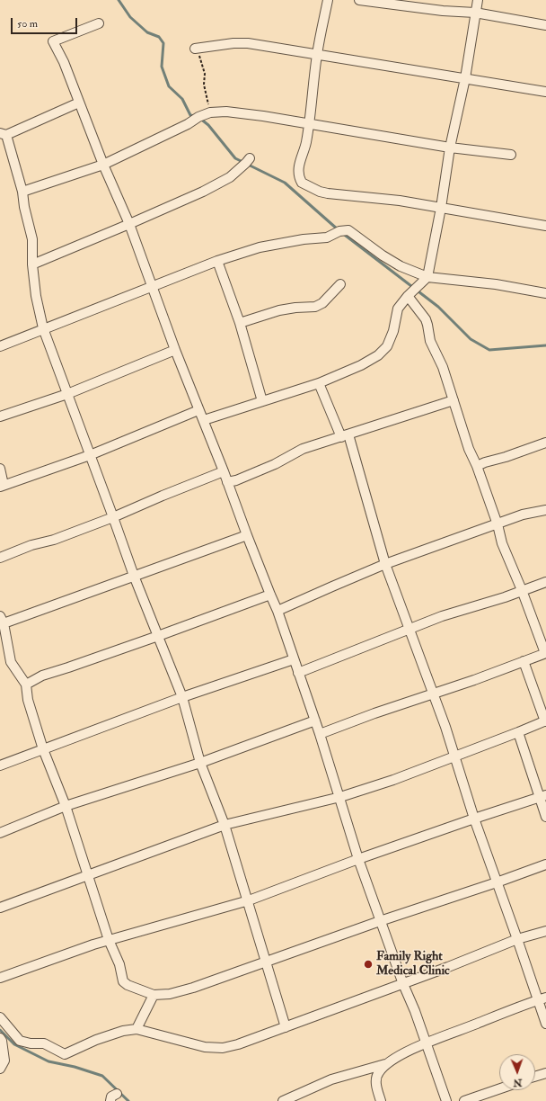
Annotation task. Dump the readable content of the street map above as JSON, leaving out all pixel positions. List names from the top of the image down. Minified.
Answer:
{"places":["Family Right Medical Clinic"],"scale_bar":"50 m","north":"bottom"}
